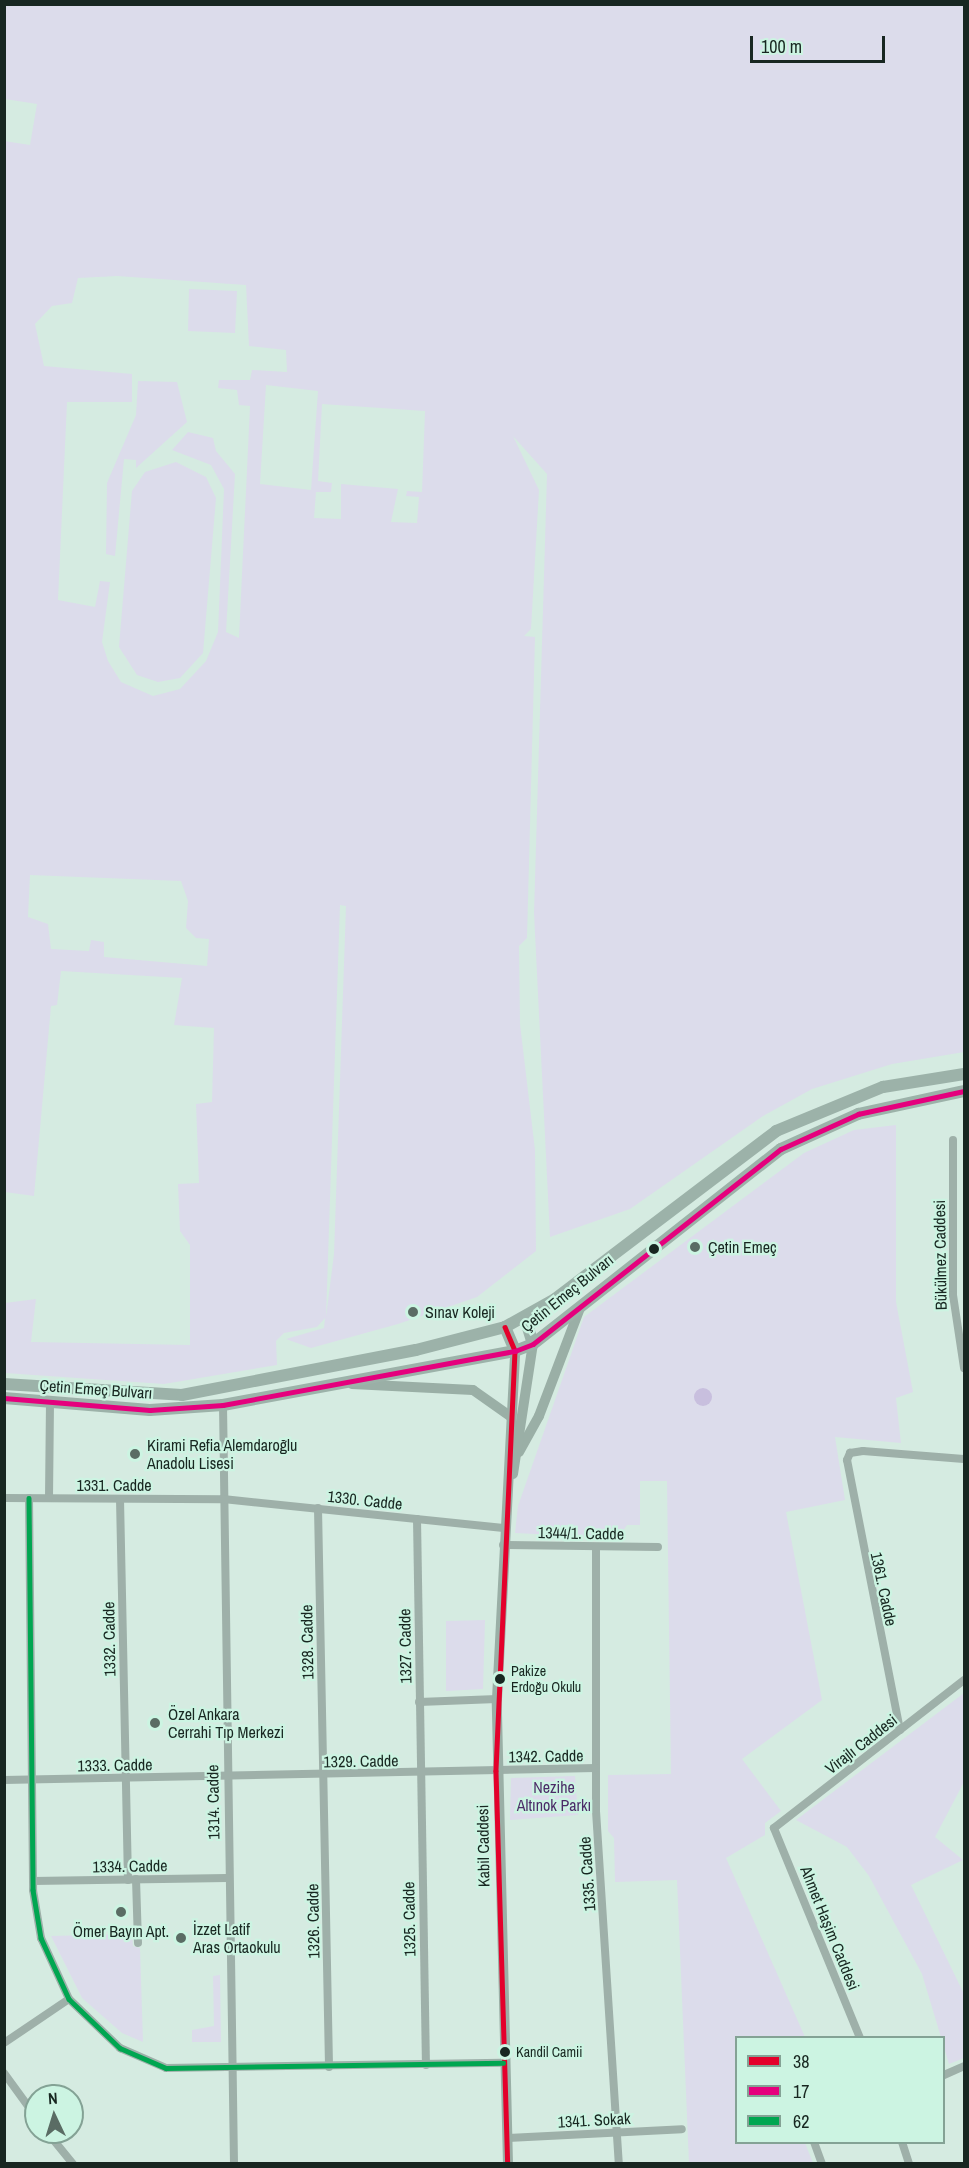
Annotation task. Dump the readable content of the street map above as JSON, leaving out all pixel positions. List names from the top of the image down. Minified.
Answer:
{"streets":{"main road":["Çetin Emeç Bulvarı","Kabil Caddesi"],"street":["Bükülmez Caddesi","1331. Cadde","1330. Cadde","1344/1. Cadde","1361. Cadde","1332. Cadde","1328. Cadde","1327. Cadde","Virajlı Caddesi","1342. Cadde","1329. Cadde","1333. Cadde","1314. Cadde","1334. Cadde","1335. Cadde","1325. Cadde","1326. Cadde","Ahmet Haşim Caddesi","1341. Sokak"]},"crossings":[["Çetin Emeç Bulvarı","1314. Cadde"],["Çetin Emeç Bulvarı","Kabil Caddesi"],["1331. Cadde","1330. Cadde"],["1331. Cadde","1332. Cadde"],["1331. Cadde","1314. Cadde"],["1330. Cadde","1328. Cadde"],["1330. Cadde","1327. Cadde"],["1330. Cadde","1314. Cadde"],["1330. Cadde","Kabil Caddesi"],["1344/1. Cadde","Kabil Caddesi"],["1344/1. Cadde","1335. Cadde"],["1361. Cadde","Virajlı Caddesi"],["1332. Cadde","1333. Cadde"],["1332. Cadde","1334. Cadde"],["1328. Cadde","1329. Cadde"],["1328. Cadde","1326. Cadde"],["1327. Cadde","1329. Cadde"],["1327. Cadde","1325. Cadde"],["Virajlı Caddesi","Ahmet Haşim Caddesi"],["1342. Cadde","1329. Cadde"],["1342. Cadde","Kabil Caddesi"],["1342. Cadde","1335. Cadde"],["1329. Cadde","1333. Cadde"],["1329. Cadde","1314. Cadde"],["1329. Cadde","Kabil Caddesi"],["1329. Cadde","1325. Cadde"],["1329. Cadde","1326. Cadde"],["1333. Cadde","1314. Cadde"],["1314. Cadde","1334. Cadde"],["Kabil Caddesi","1341. Sokak"],["1335. Cadde","1341. Sokak"]],"parks":["Nezihe Altınok Parkı"],"places":["Çetin Emeç","Sınav Koleji","Kirami Refia Alemdaroğlu Anadolu Lisesi","Pakize Erdoğu Okulu","Özel Ankara Cerrahi Tıp Merkezi","Ömer Bayın Apt.","İzzet Latif Aras Ortaokulu","Kandil Camii"],"lines":["transit line 17","transit line 38","transit line 62"],"legend":["38","17","62"],"scale_bar":"100 m","north":"top"}
